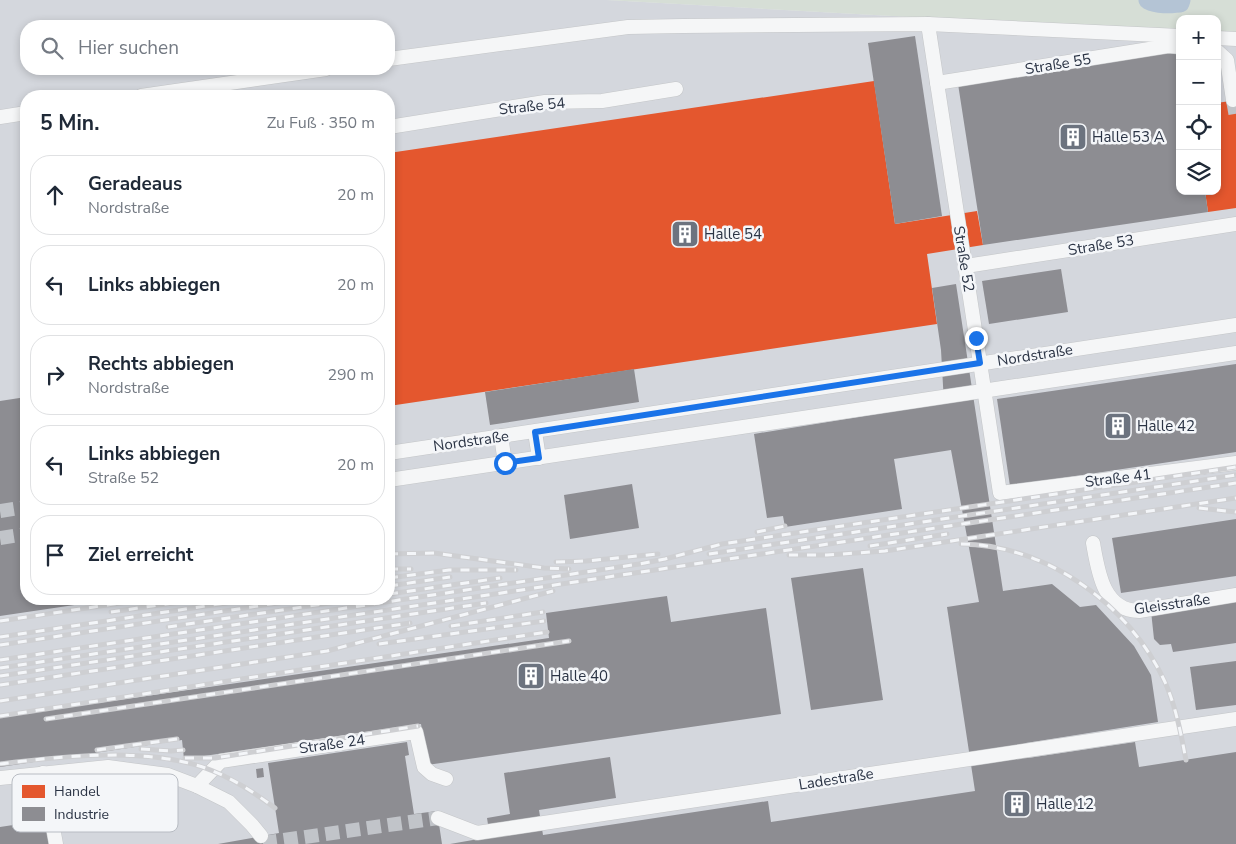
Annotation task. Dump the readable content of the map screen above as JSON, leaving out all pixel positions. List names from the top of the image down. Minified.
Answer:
{"streets":{"street":["Straße 55","Straße 54","Straße 53","Straße 52","Nordstraße","Straße 41","Gleisstraße","Straße 24","Ladestraße"]},"crossings":[["Straße 55","Straße 52"],["Straße 53","Straße 52"],["Straße 52","Nordstraße"],["Straße 52","Straße 41"]],"places":{"building":["Halle 53 A","Halle 54","Halle 42","Halle 40","Halle 12"]},"legend":["Handel","Industrie"],"page":{"map_buttons":["+","−"],"search":"Hier suchen","heading":["5 Min.","Zu Fuß · 350 m"],"list":[["Geradeaus","Nordstraße","20 m"],["Links abbiegen","20 m"],["Rechts abbiegen","Nordstraße","290 m"],["Links abbiegen","Straße 52","20 m"],"Ziel erreicht"]}}
